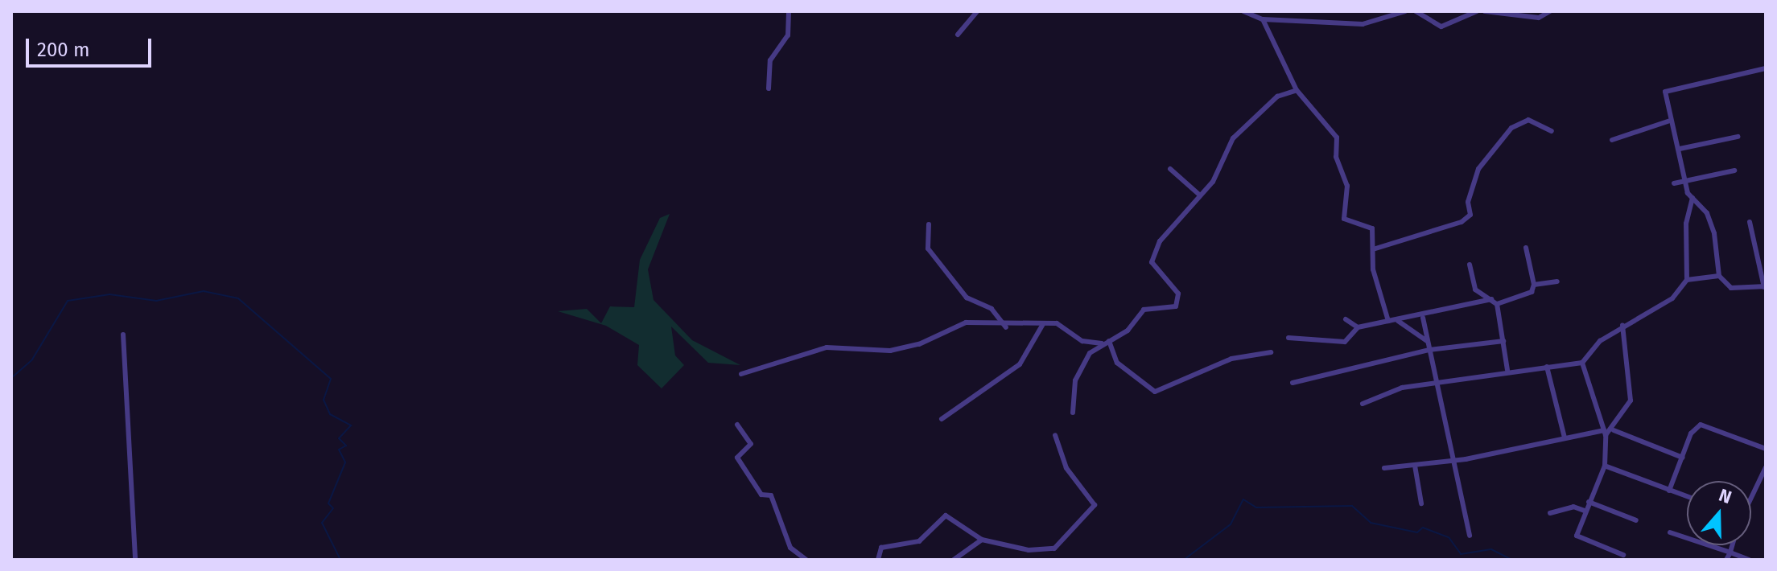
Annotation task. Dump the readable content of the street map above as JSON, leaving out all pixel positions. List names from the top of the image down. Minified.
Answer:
{"scale_bar":"200 m","north":"top"}
